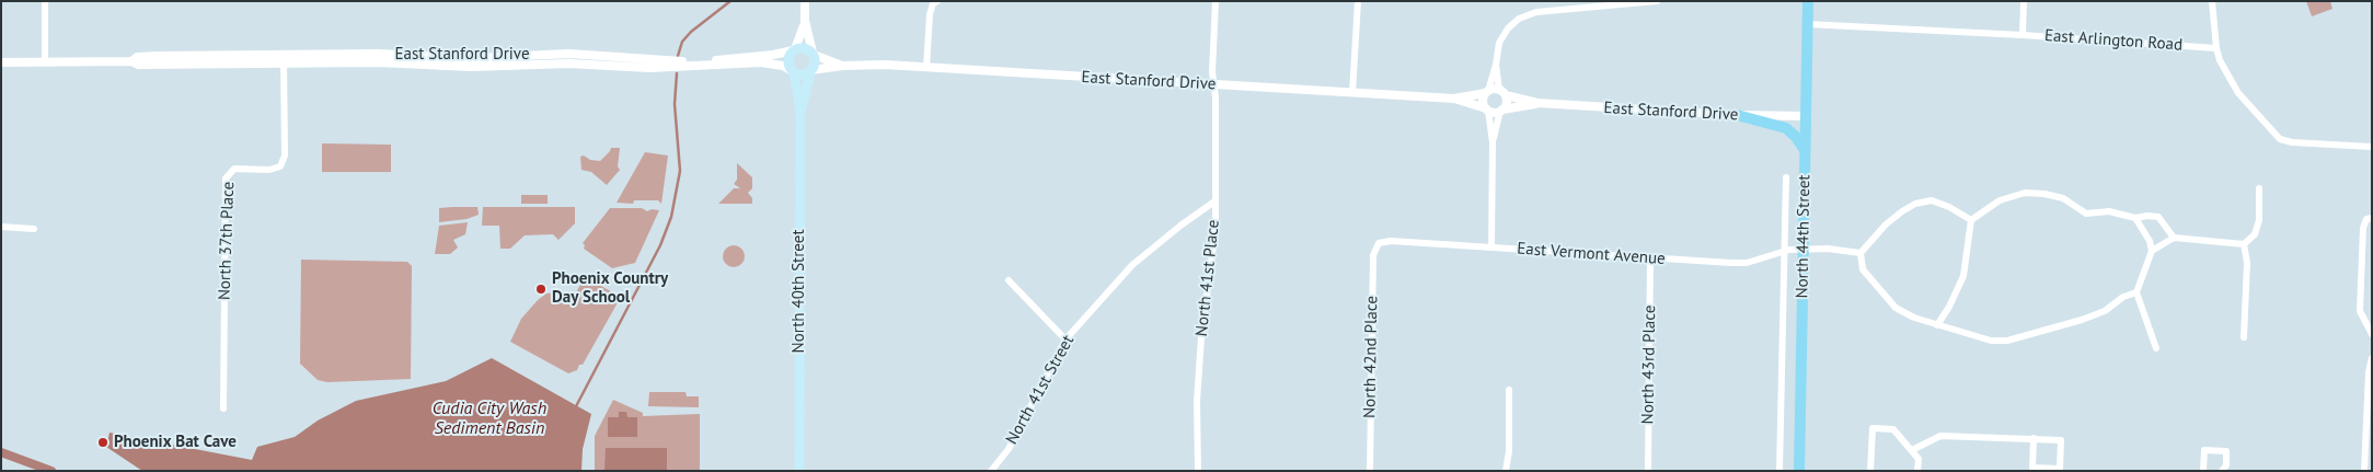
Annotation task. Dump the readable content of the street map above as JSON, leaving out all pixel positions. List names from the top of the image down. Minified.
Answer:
{"streets":{"main road":["North 44th Street","North 40th Street"],"street":["East Arlington Road","East Stanford Drive","North 37th Place","East Vermont Avenue","North 41st Place","North 42nd Place","North 43rd Place","North 41st Street"]},"crossings":[["East Arlington Road","North 44th Street"],["East Stanford Drive","North 44th Street"],["East Stanford Drive","North 37th Place"],["East Stanford Drive","North 41st Place"],["East Stanford Drive","North 40th Street"],["North 44th Street","East Vermont Avenue"],["East Vermont Avenue","North 42nd Place"],["East Vermont Avenue","North 43rd Place"],["North 41st Place","North 41st Street"]],"water":["Cudia City Wash Sediment Basin"],"places":["Phoenix Country Day School","Phoenix Bat Cave"]}
